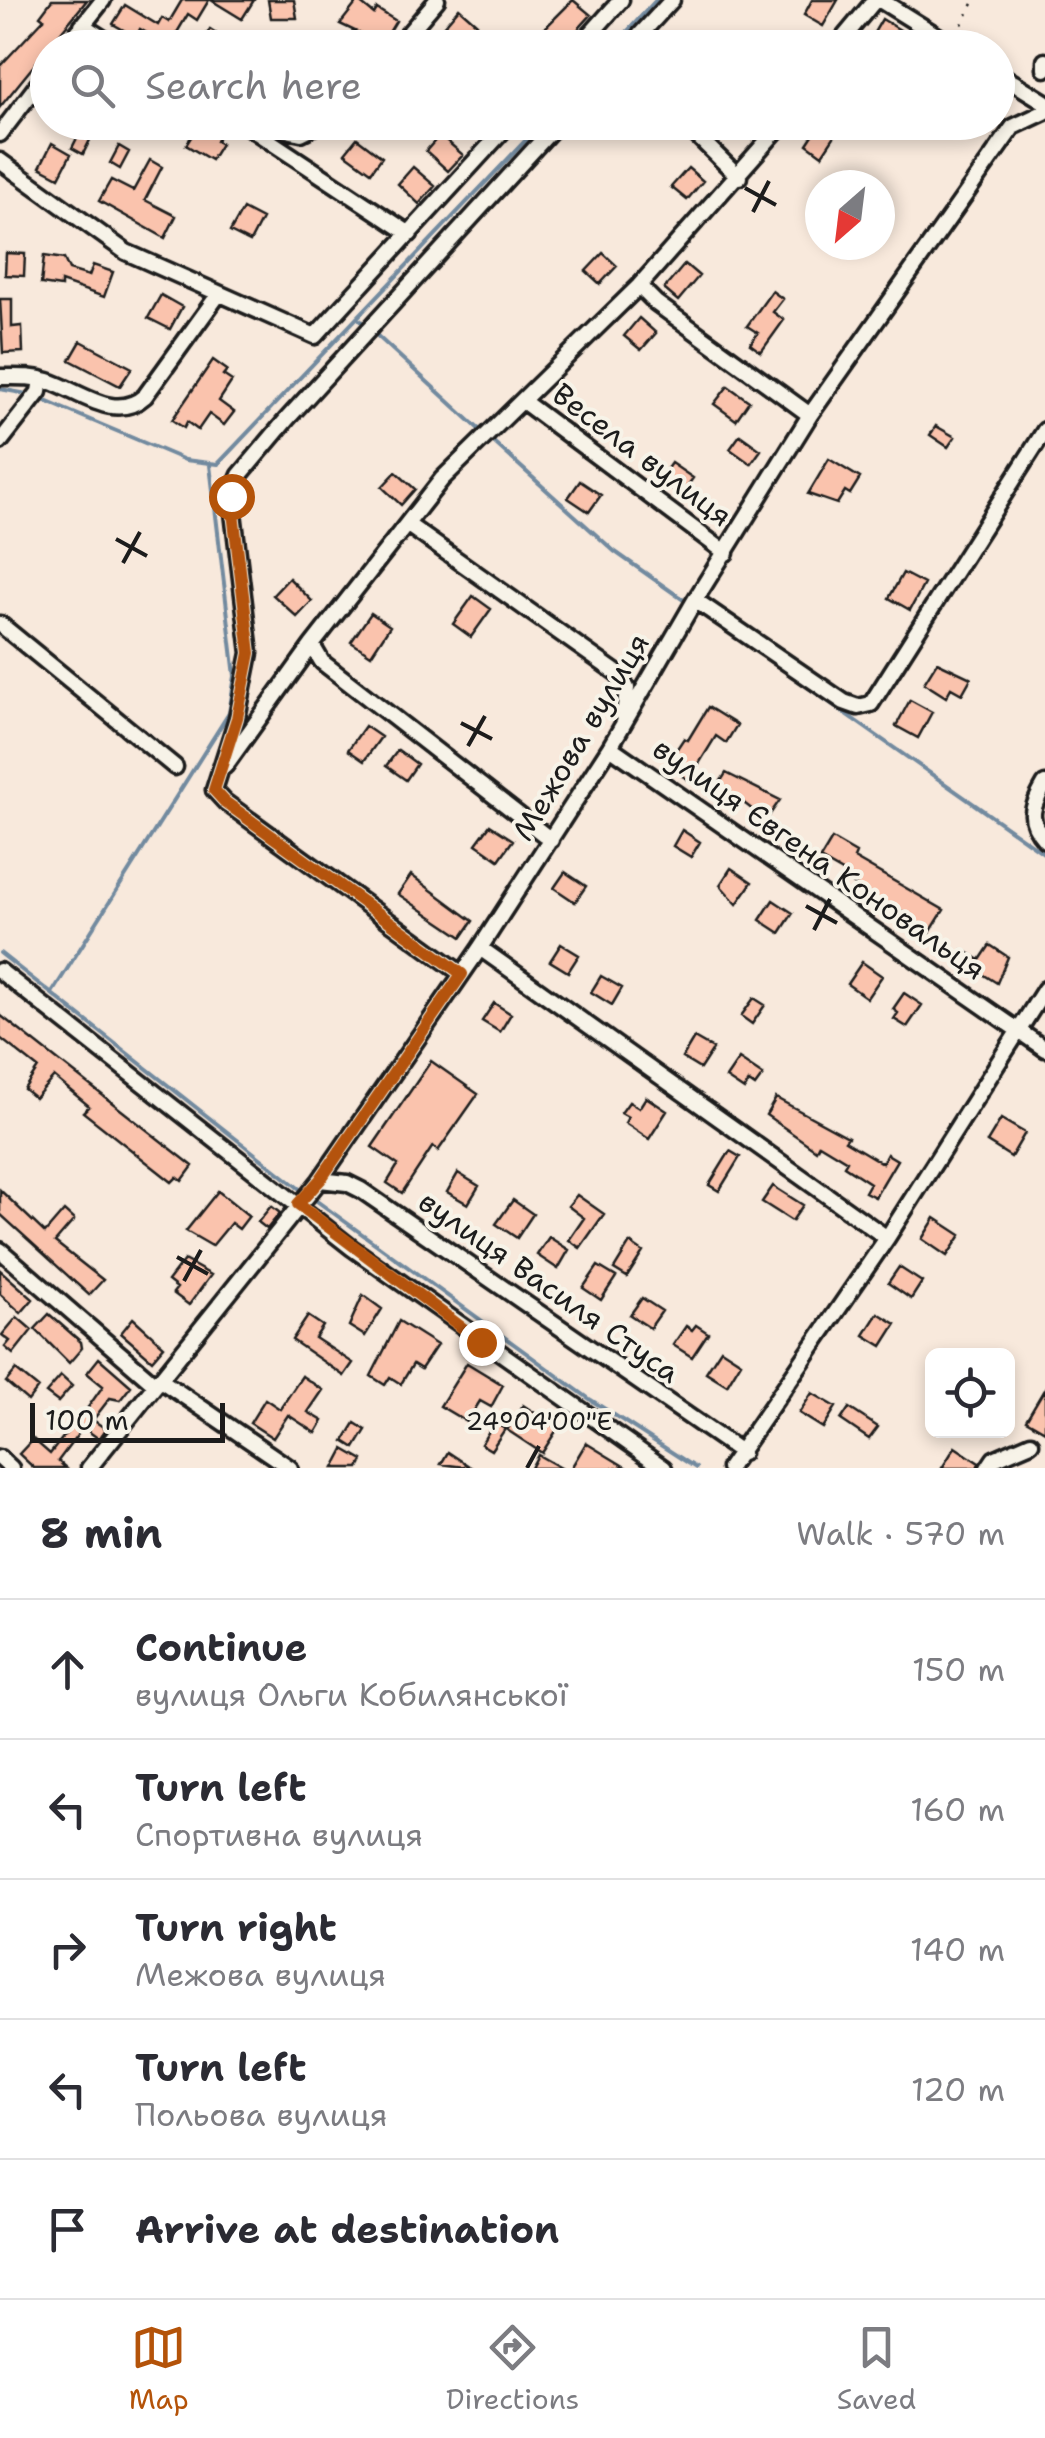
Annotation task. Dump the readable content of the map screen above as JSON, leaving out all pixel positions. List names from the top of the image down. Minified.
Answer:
{"streets":{"street":["Весела вулиця","Межова вулиця","вулиця Євгена Коновальця","вулиця Василя Стуса"]},"crossings":[["Весела вулиця","Межова вулиця"],["Межова вулиця","вулиця Євгена Коновальця"],["Межова вулиця","вулиця Василя Стуса"],["вулиця Євгена Коновальця","вулиця Василя Стуса"]],"scale_bar":"100 m","north":"bottom left","page":{"search":"Search here","scale":"100 m","heading":["8 min","Walk · 570 m"],"list":[["Continue","вулиця Ольги Кобилянської","150 m"],["Turn left","Спортивна вулиця","160 m"],["Turn right","Межова вулиця","140 m"],["Turn left","Польова вулиця","120 m"],"Arrive at destination"],"nav":["Map","Directions","Saved"]},"coordinates":["24°04'00\"E"]}
